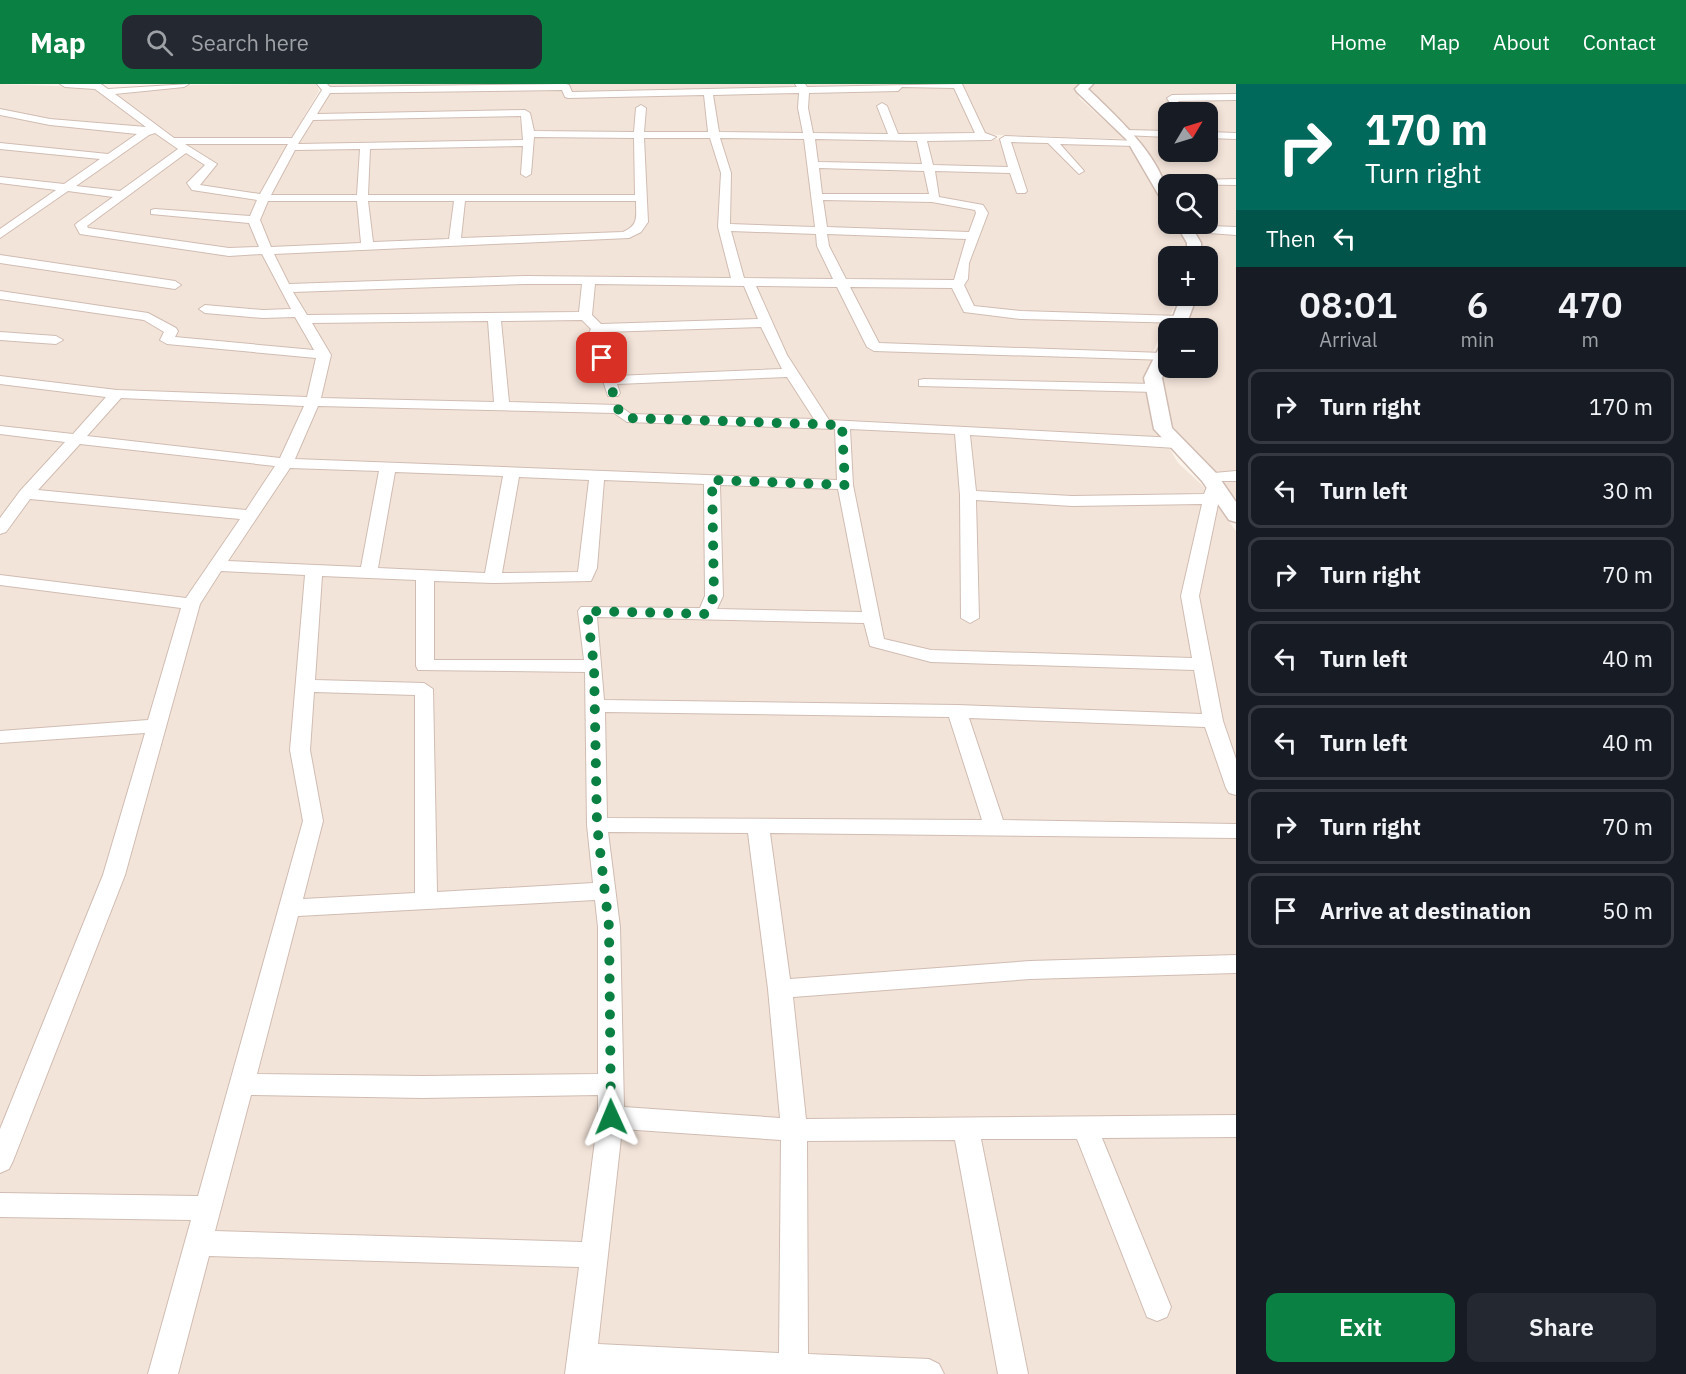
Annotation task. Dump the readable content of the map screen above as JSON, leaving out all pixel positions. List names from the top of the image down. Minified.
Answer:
{"north":"top right","page":{"header":"Map","search":"Search here","nav":["Home","Map","About","Contact"],"turn":["170 m","Turn right"],"map_buttons":["+","−"],"then":"Then","eta":["08:01","Arrival","6","min","470","m"],"list":[{"name":"Turn right","value":"170 m"},{"name":"Turn left","value":"30 m"},{"name":"Turn right","value":"70 m"},{"name":"Turn left","value":"40 m"},{"name":"Turn left","value":"40 m"},{"name":"Turn right","value":"70 m"},{"name":"Arrive at destination","value":"50 m"}],"buttons":["Exit","Share"]}}
